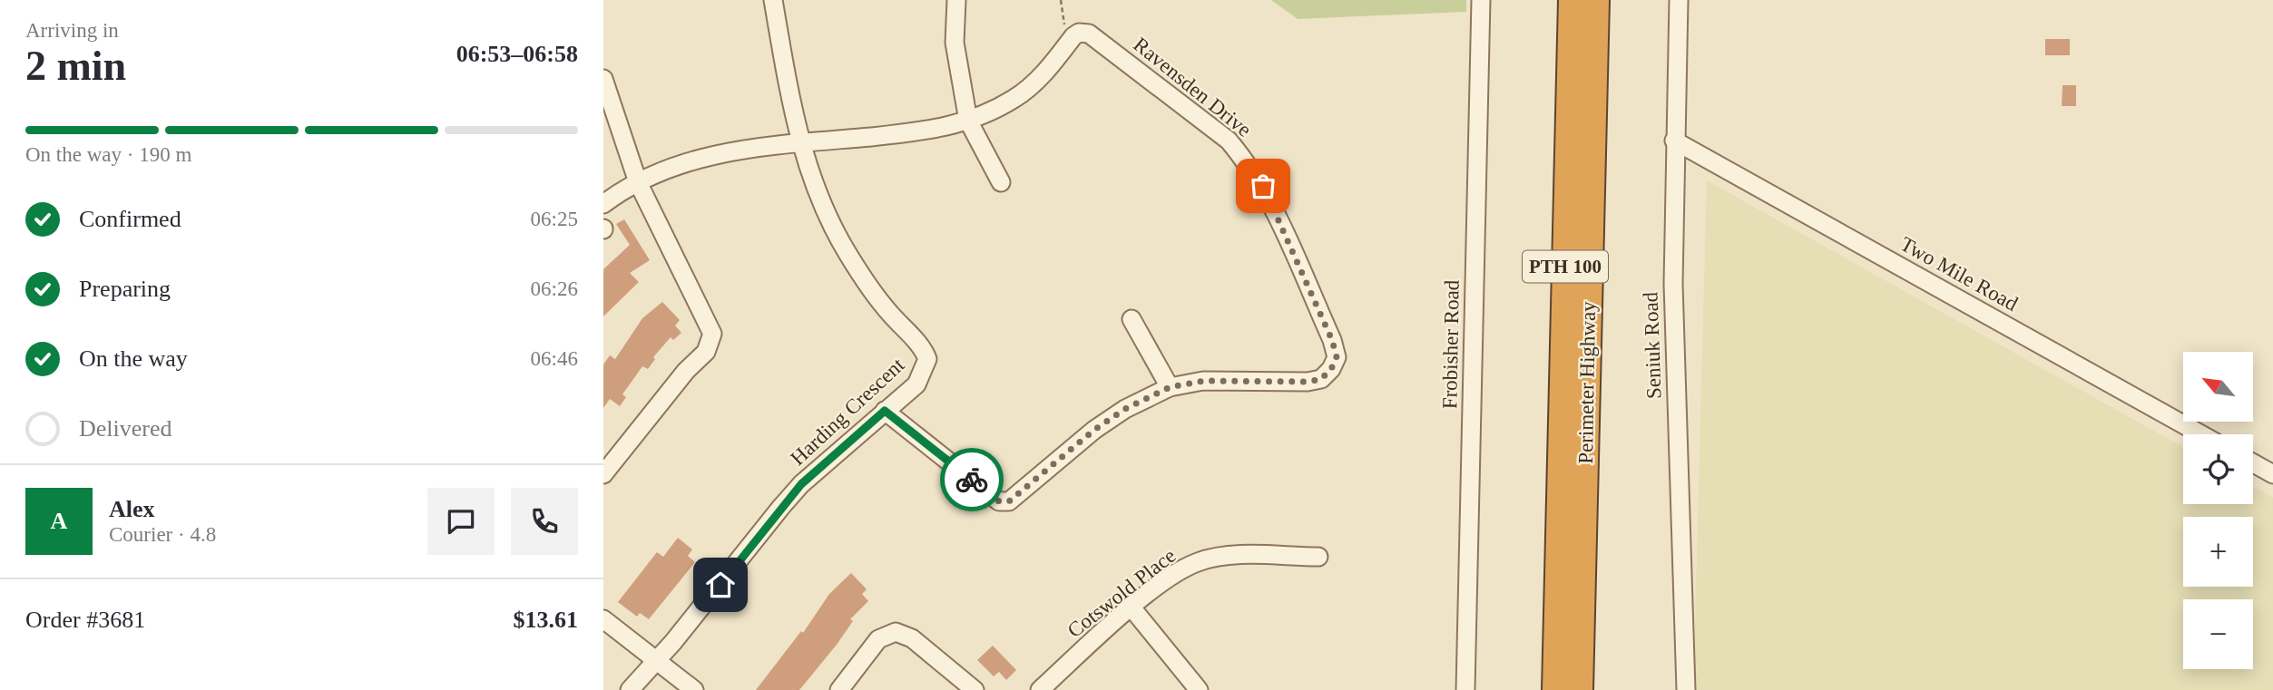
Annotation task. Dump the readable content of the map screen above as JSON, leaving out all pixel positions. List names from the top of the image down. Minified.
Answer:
{"streets":{"highway":["PTH 100","Perimeter Highway"],"street":["Ravensden Drive","Two Mile Road","Frobisher Road","Seniuk Road","Harding Crescent","Cotswold Place"]},"crossings":[["Ravensden Drive","Harding Crescent"],["Two Mile Road","Seniuk Road"]],"north":"top left","page":{"heading":["2 min","Arriving in","06:53–06:58"],"panel":["Alex","Courier · 4.8","Order #3681","$13.61"],"bar":"On the way · 190 m","list":[["Confirmed","06:25"],["Preparing","06:26"],["On the way","06:46"],"Delivered"],"map_buttons":["+","−"],"round":"A"}}
